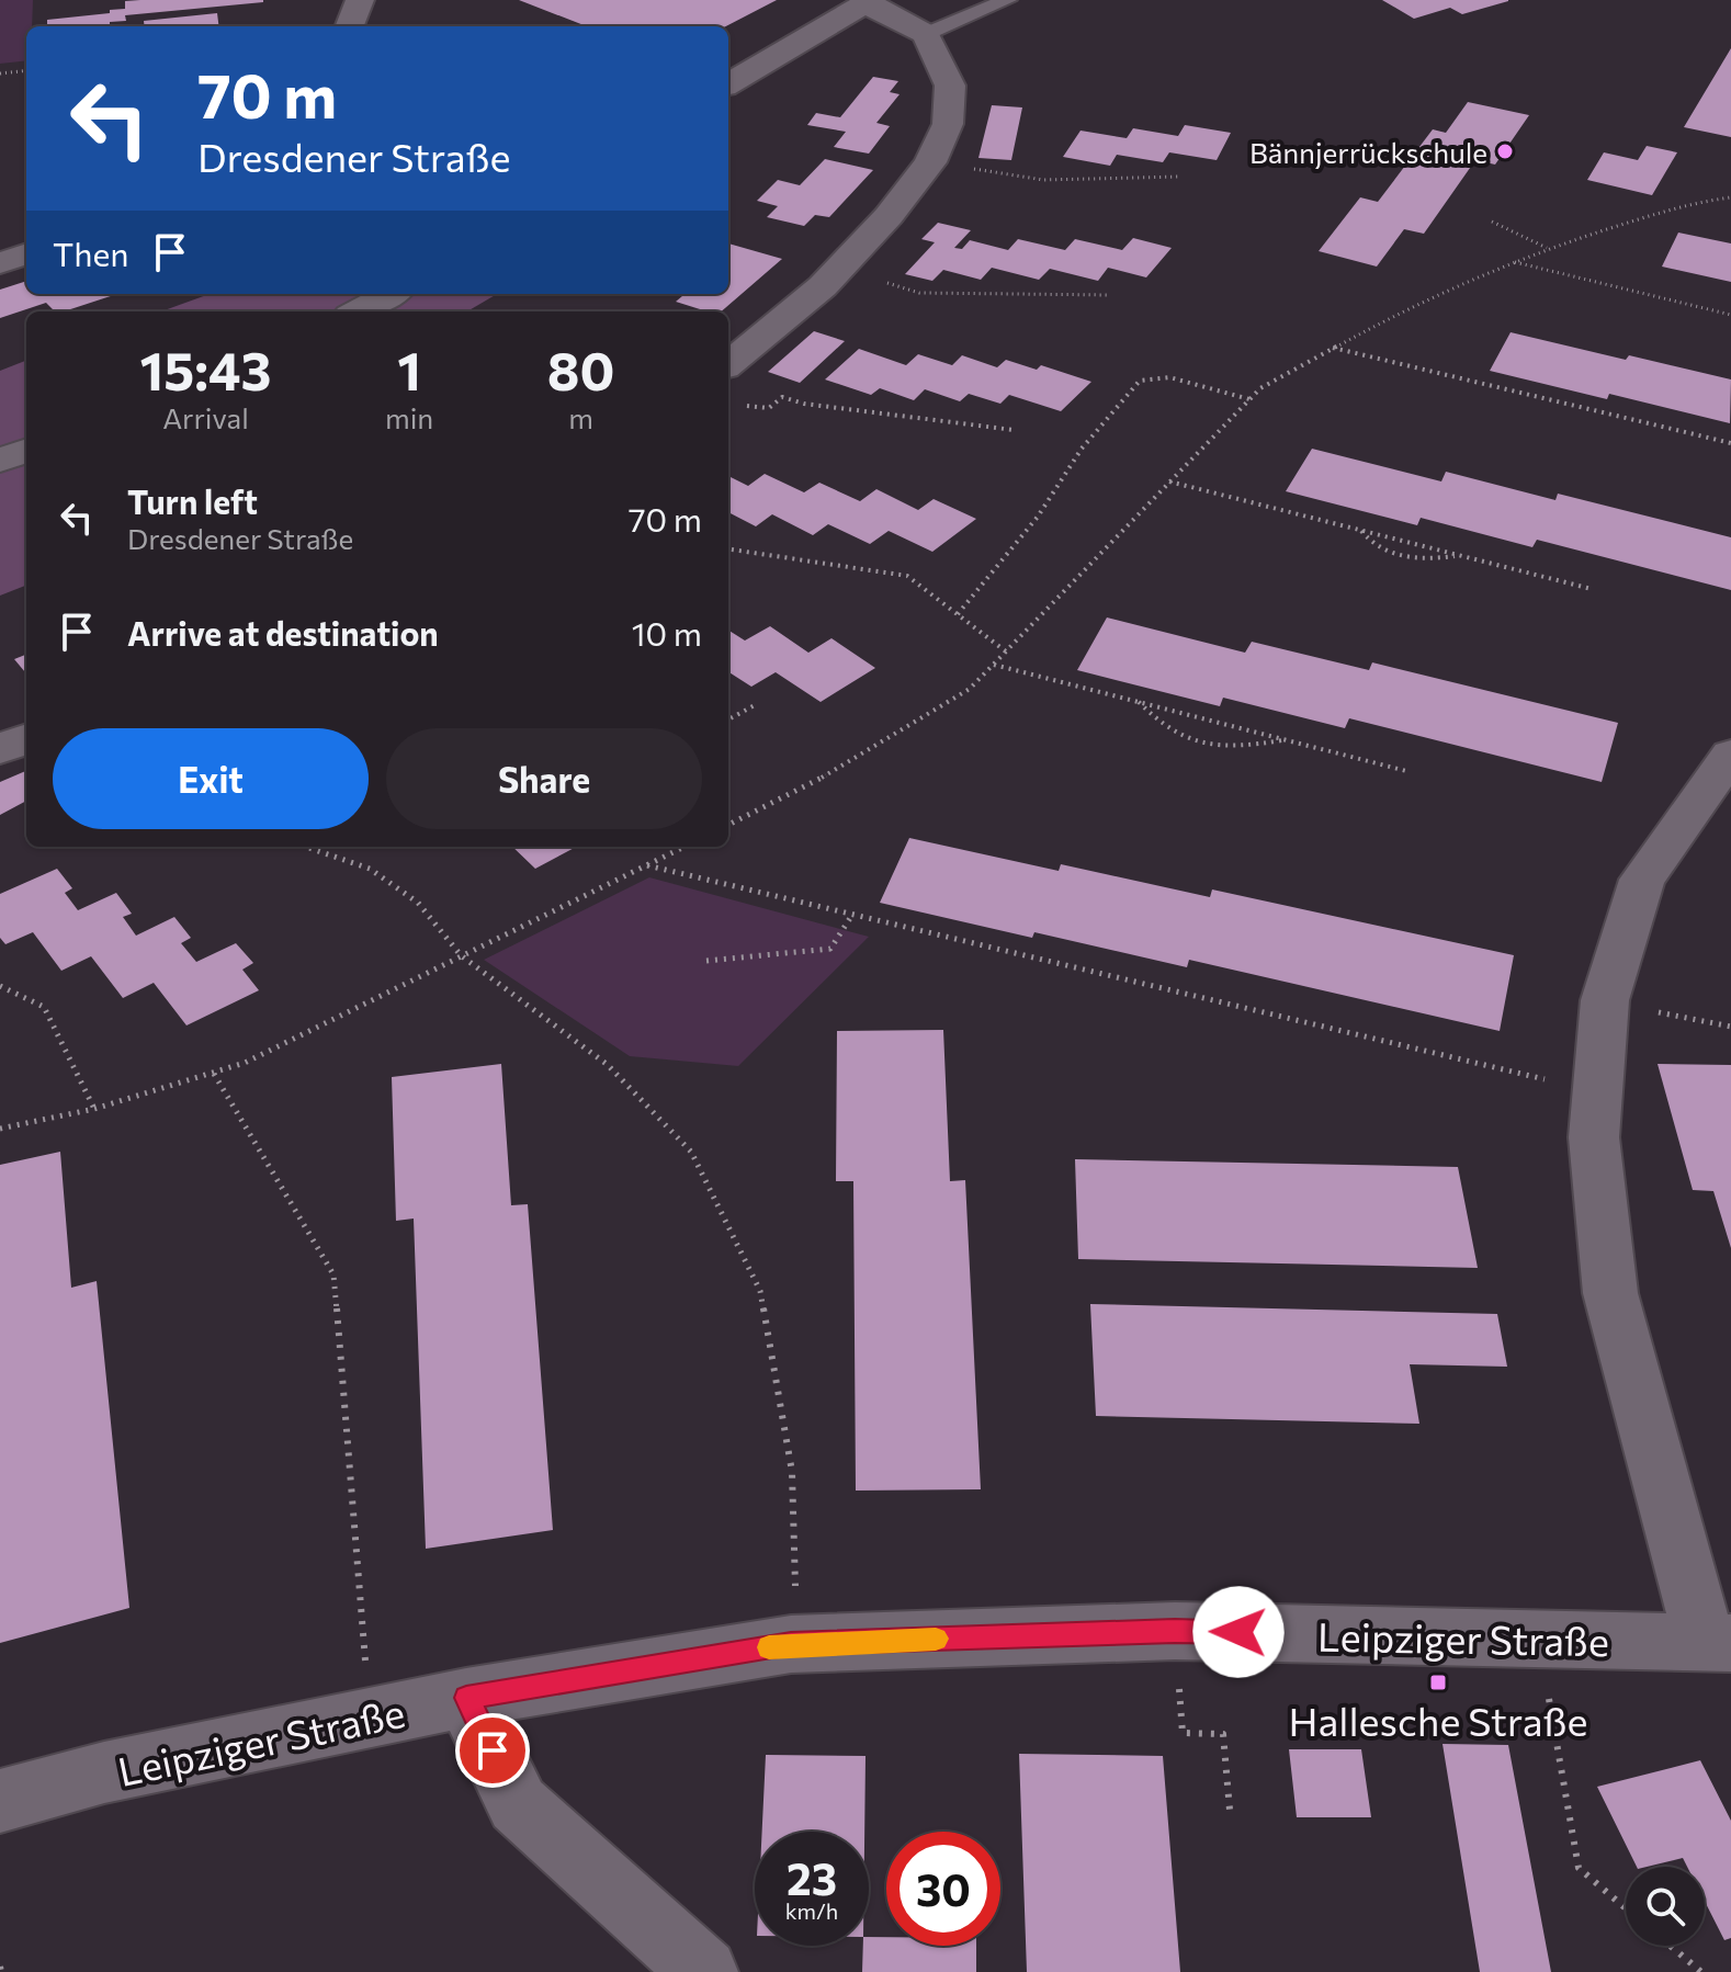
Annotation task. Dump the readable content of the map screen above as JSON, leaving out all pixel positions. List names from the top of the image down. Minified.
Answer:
{"streets":{"street":["Leipziger Straße"]},"places":{"other":["Bännjerrückschule"],"transit":["Hallesche Straße"]},"page":{"turn":["70 m","Dresdener Straße"],"then":"Then","eta":["15:43","Arrival","1","min","80","m"],"list":[{"name":"Turn left","note":"Dresdener Straße","value":"70 m"},{"name":"Arrive at destination","value":"10 m"}],"buttons":["Exit","Share"],"speed":"23 km/h","limit":"30"}}
